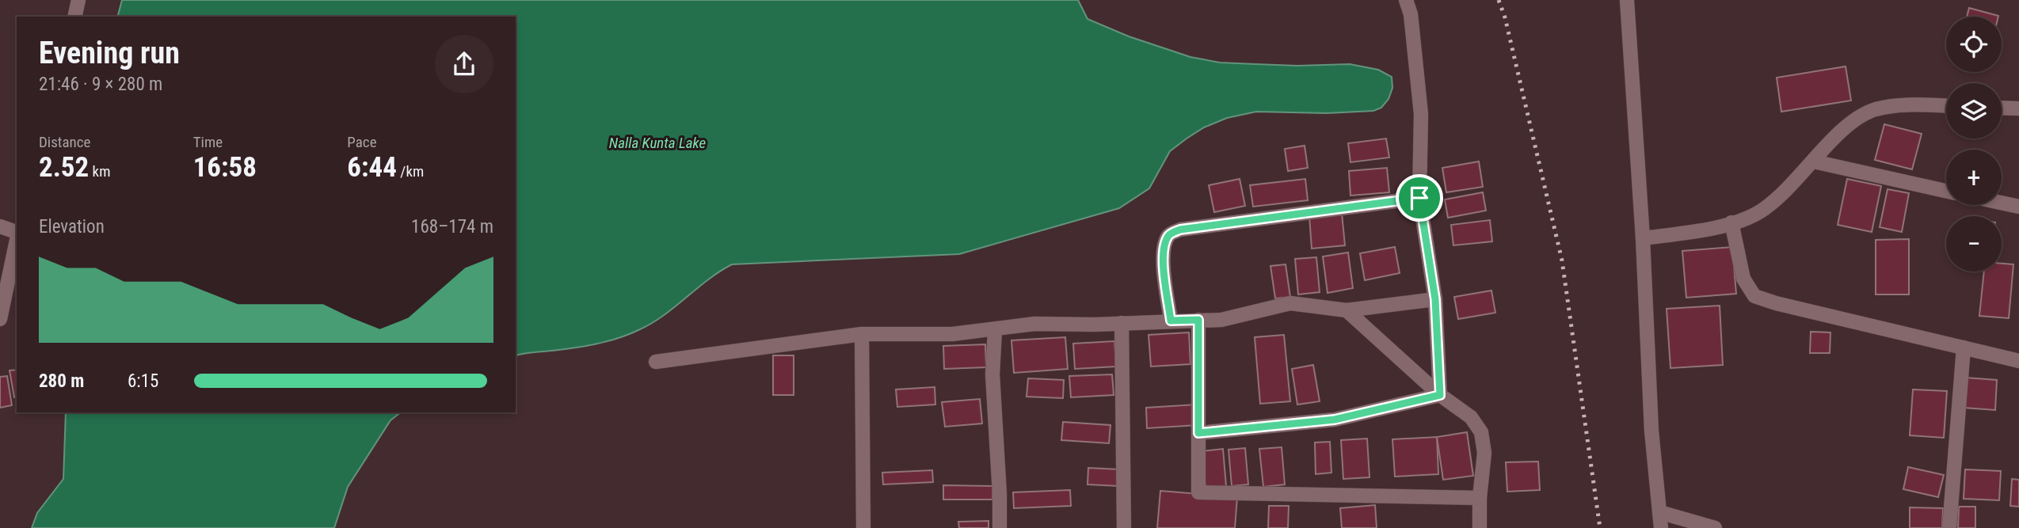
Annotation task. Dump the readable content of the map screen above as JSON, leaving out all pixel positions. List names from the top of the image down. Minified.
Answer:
{"water":["Nalla Kunta Lake"],"page":{"map_buttons":["+","−"],"heading":["Evening run","21:46 · 9 × 280 m"],"stats":[["Distance","2.52 km"],["Time","16:58"],["Pace","6:44 /km"]],"chart":["Elevation","168–174 m"],"list":[{"name":"280 m","note":"6:15"}]}}
